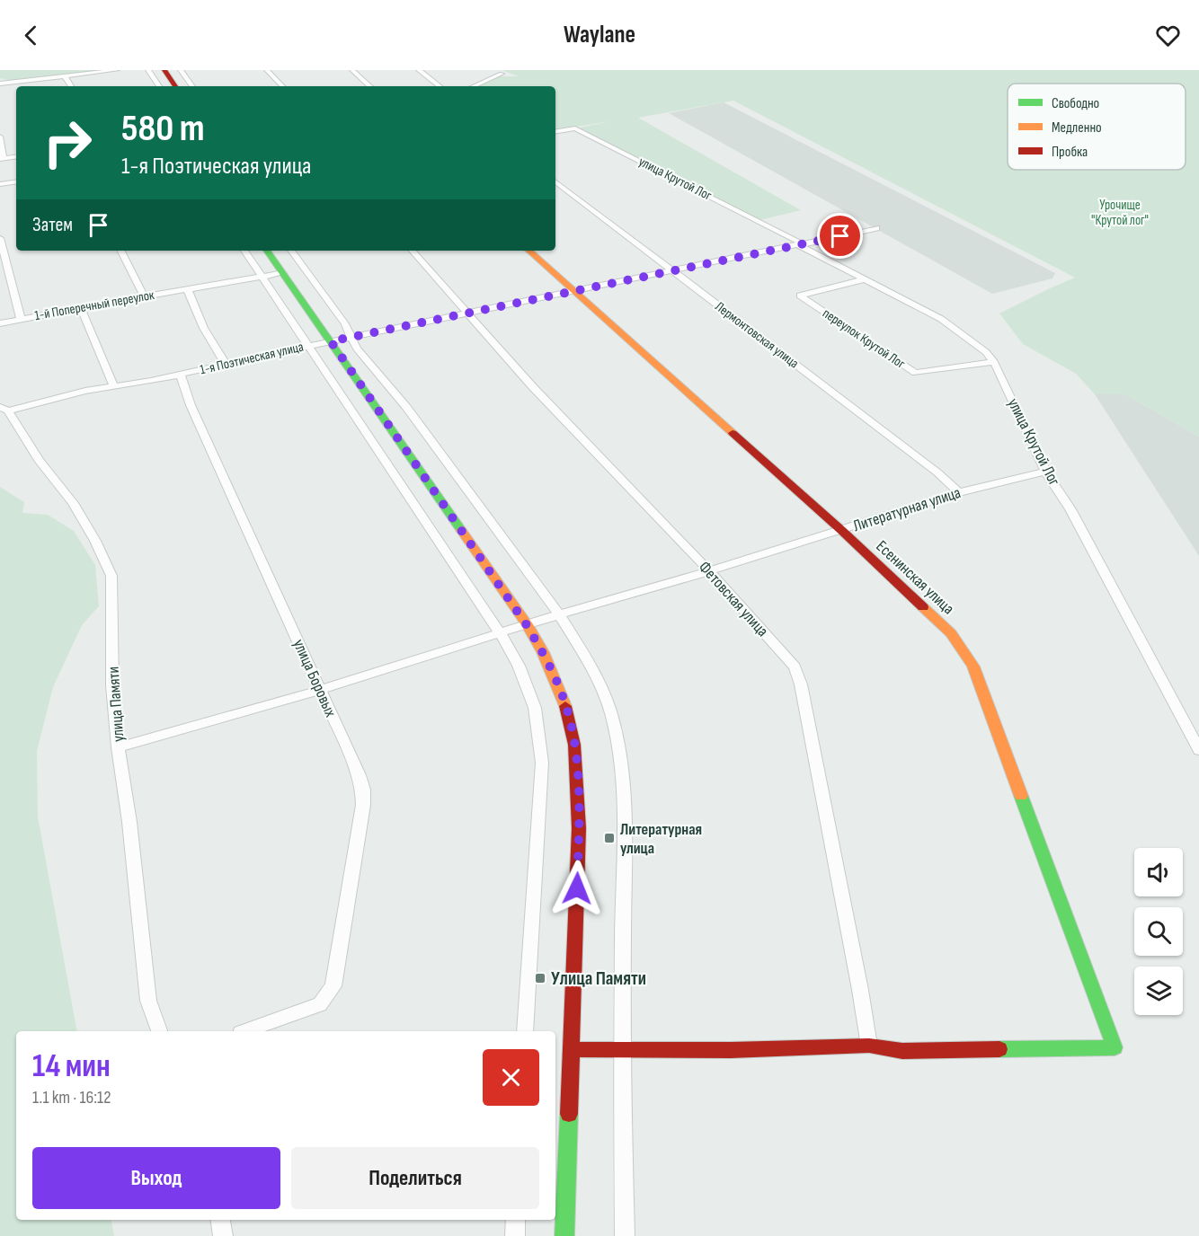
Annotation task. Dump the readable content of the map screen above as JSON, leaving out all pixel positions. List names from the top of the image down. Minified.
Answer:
{"streets":{"street":["улица Крутой Лог","1-й Поперечный переулок","Лермонтовская улица","переулок Крутой Лог","1-я Поэтическая улица","Литературная улица","Есенинская улица","Фетовская улица","улица Боровых","улица Памяти"]},"crossings":[["улица Крутой Лог","переулок Крутой Лог"],["улица Крутой Лог","1-я Поэтическая улица"],["улица Крутой Лог","Литературная улица"],["Лермонтовская улица","1-я Поэтическая улица"],["Лермонтовская улица","Литературная улица"],["1-я Поэтическая улица","Есенинская улица"],["1-я Поэтическая улица","Фетовская улица"],["1-я Поэтическая улица","улица Боровых"],["1-я Поэтическая улица","улица Памяти"],["Литературная улица","Есенинская улица"],["Литературная улица","Фетовская улица"],["Литературная улица","улица Боровых"],["Литературная улица","улица Памяти"],["Есенинская улица","Фетовская улица"]],"parks":["Урочище \"Крутой лог\""],"places":{"transit":["Литературная улица","Улица Памяти"]},"legend":["Свободно","Медленно","Пробка"],"page":{"header":"Waylane","turn":["580 m","1-я Поэтическая улица"],"then":"Затем","heading":["14 мин","1.1 km · 16:12"],"buttons":["Выход","Поделиться"]}}
